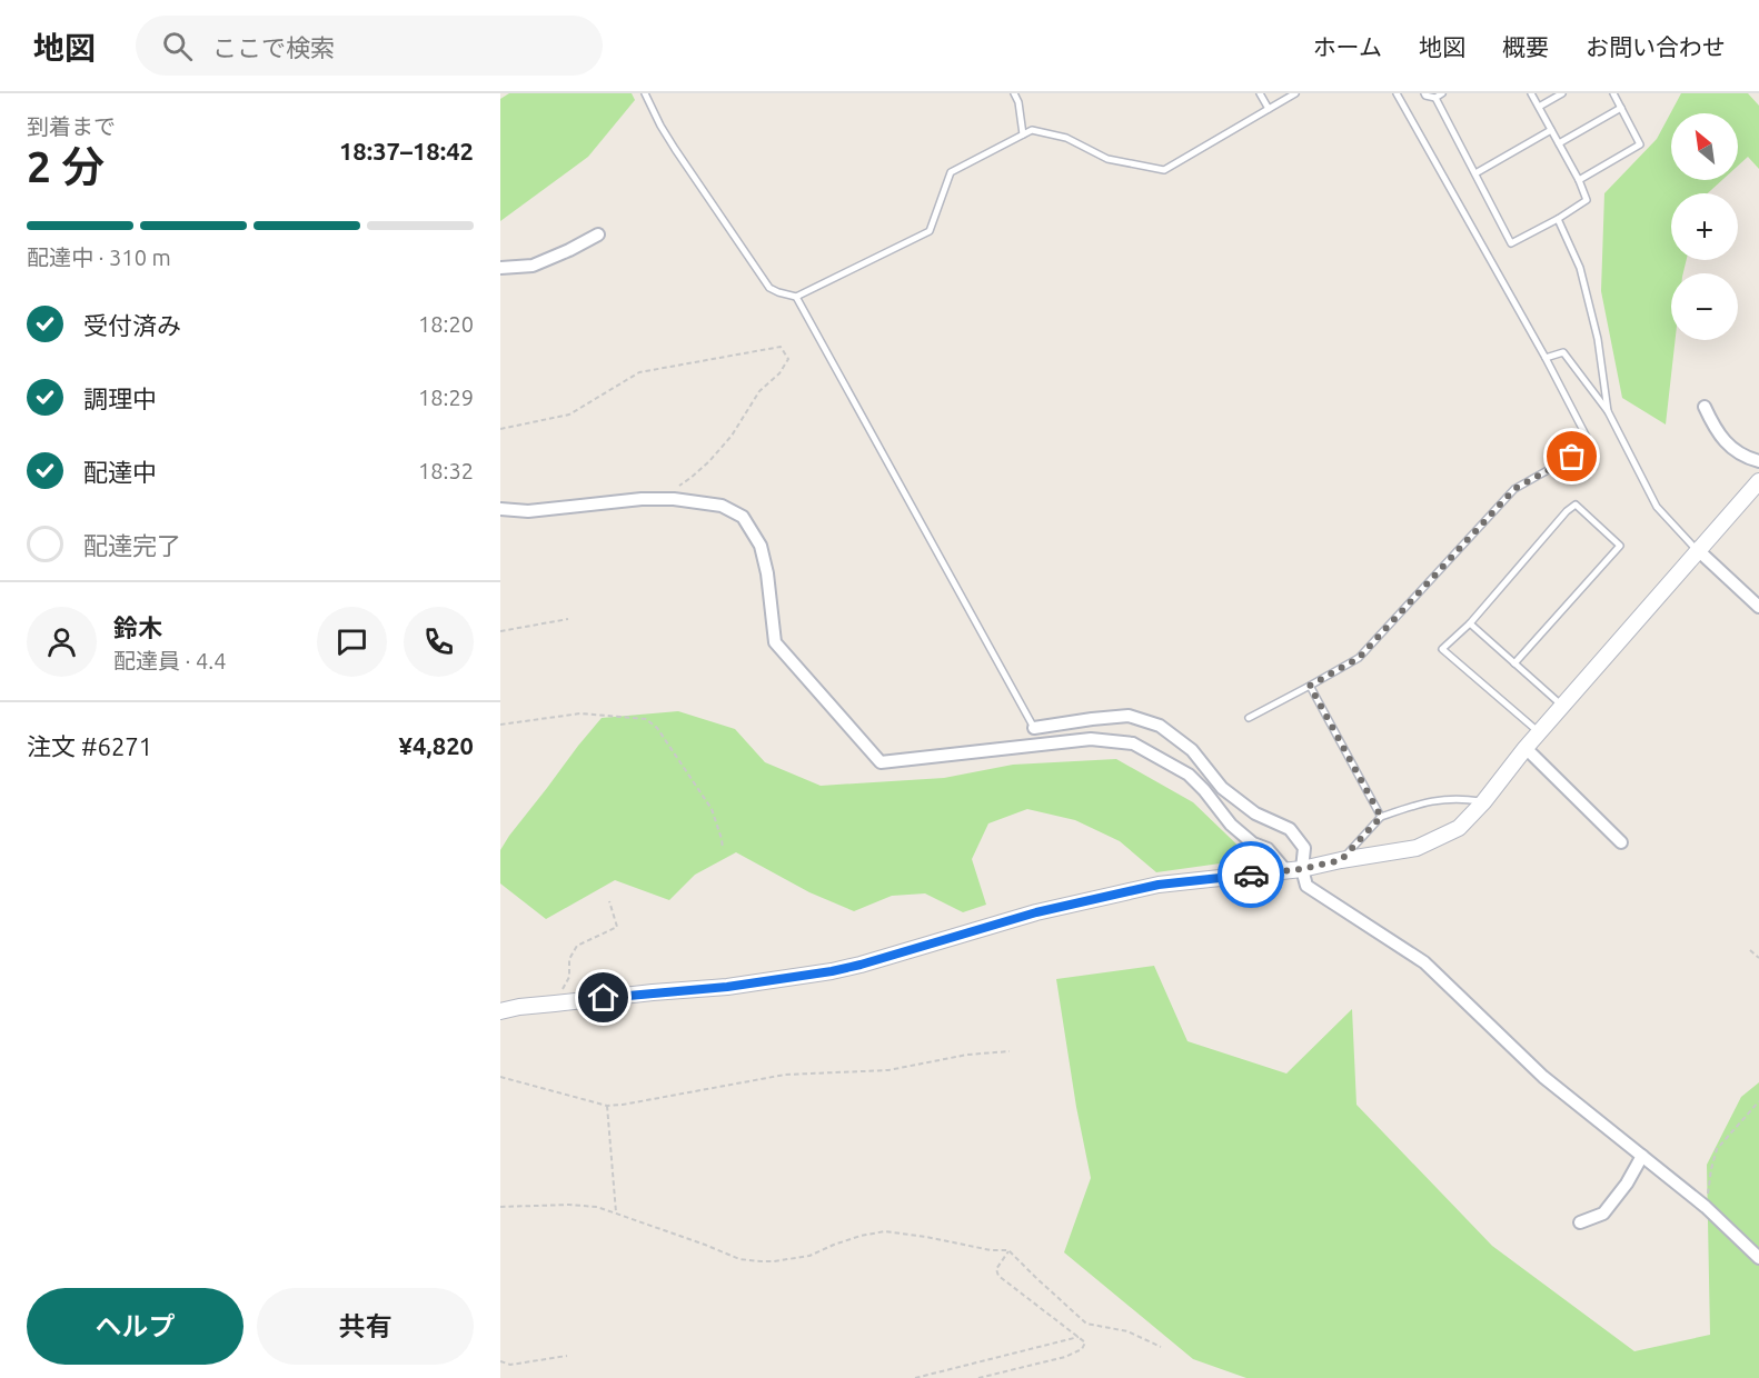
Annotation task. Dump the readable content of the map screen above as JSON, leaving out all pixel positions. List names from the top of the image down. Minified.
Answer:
{"north":"top left","page":{"header":"地図","search":"ここで検索","nav":["ホーム","地図","概要","お問い合わせ"],"heading":["2 分","到着まで","18:37–18:42"],"panel":["鈴木","配達員 · 4.4","注文 #6271","¥4,820"],"map_buttons":["+","−"],"bar":"配達中 · 310 m","list":[["受付済み","18:20"],["調理中","18:29"],["配達中","18:32"],"配達完了"],"buttons":["ヘルプ","共有"]}}
